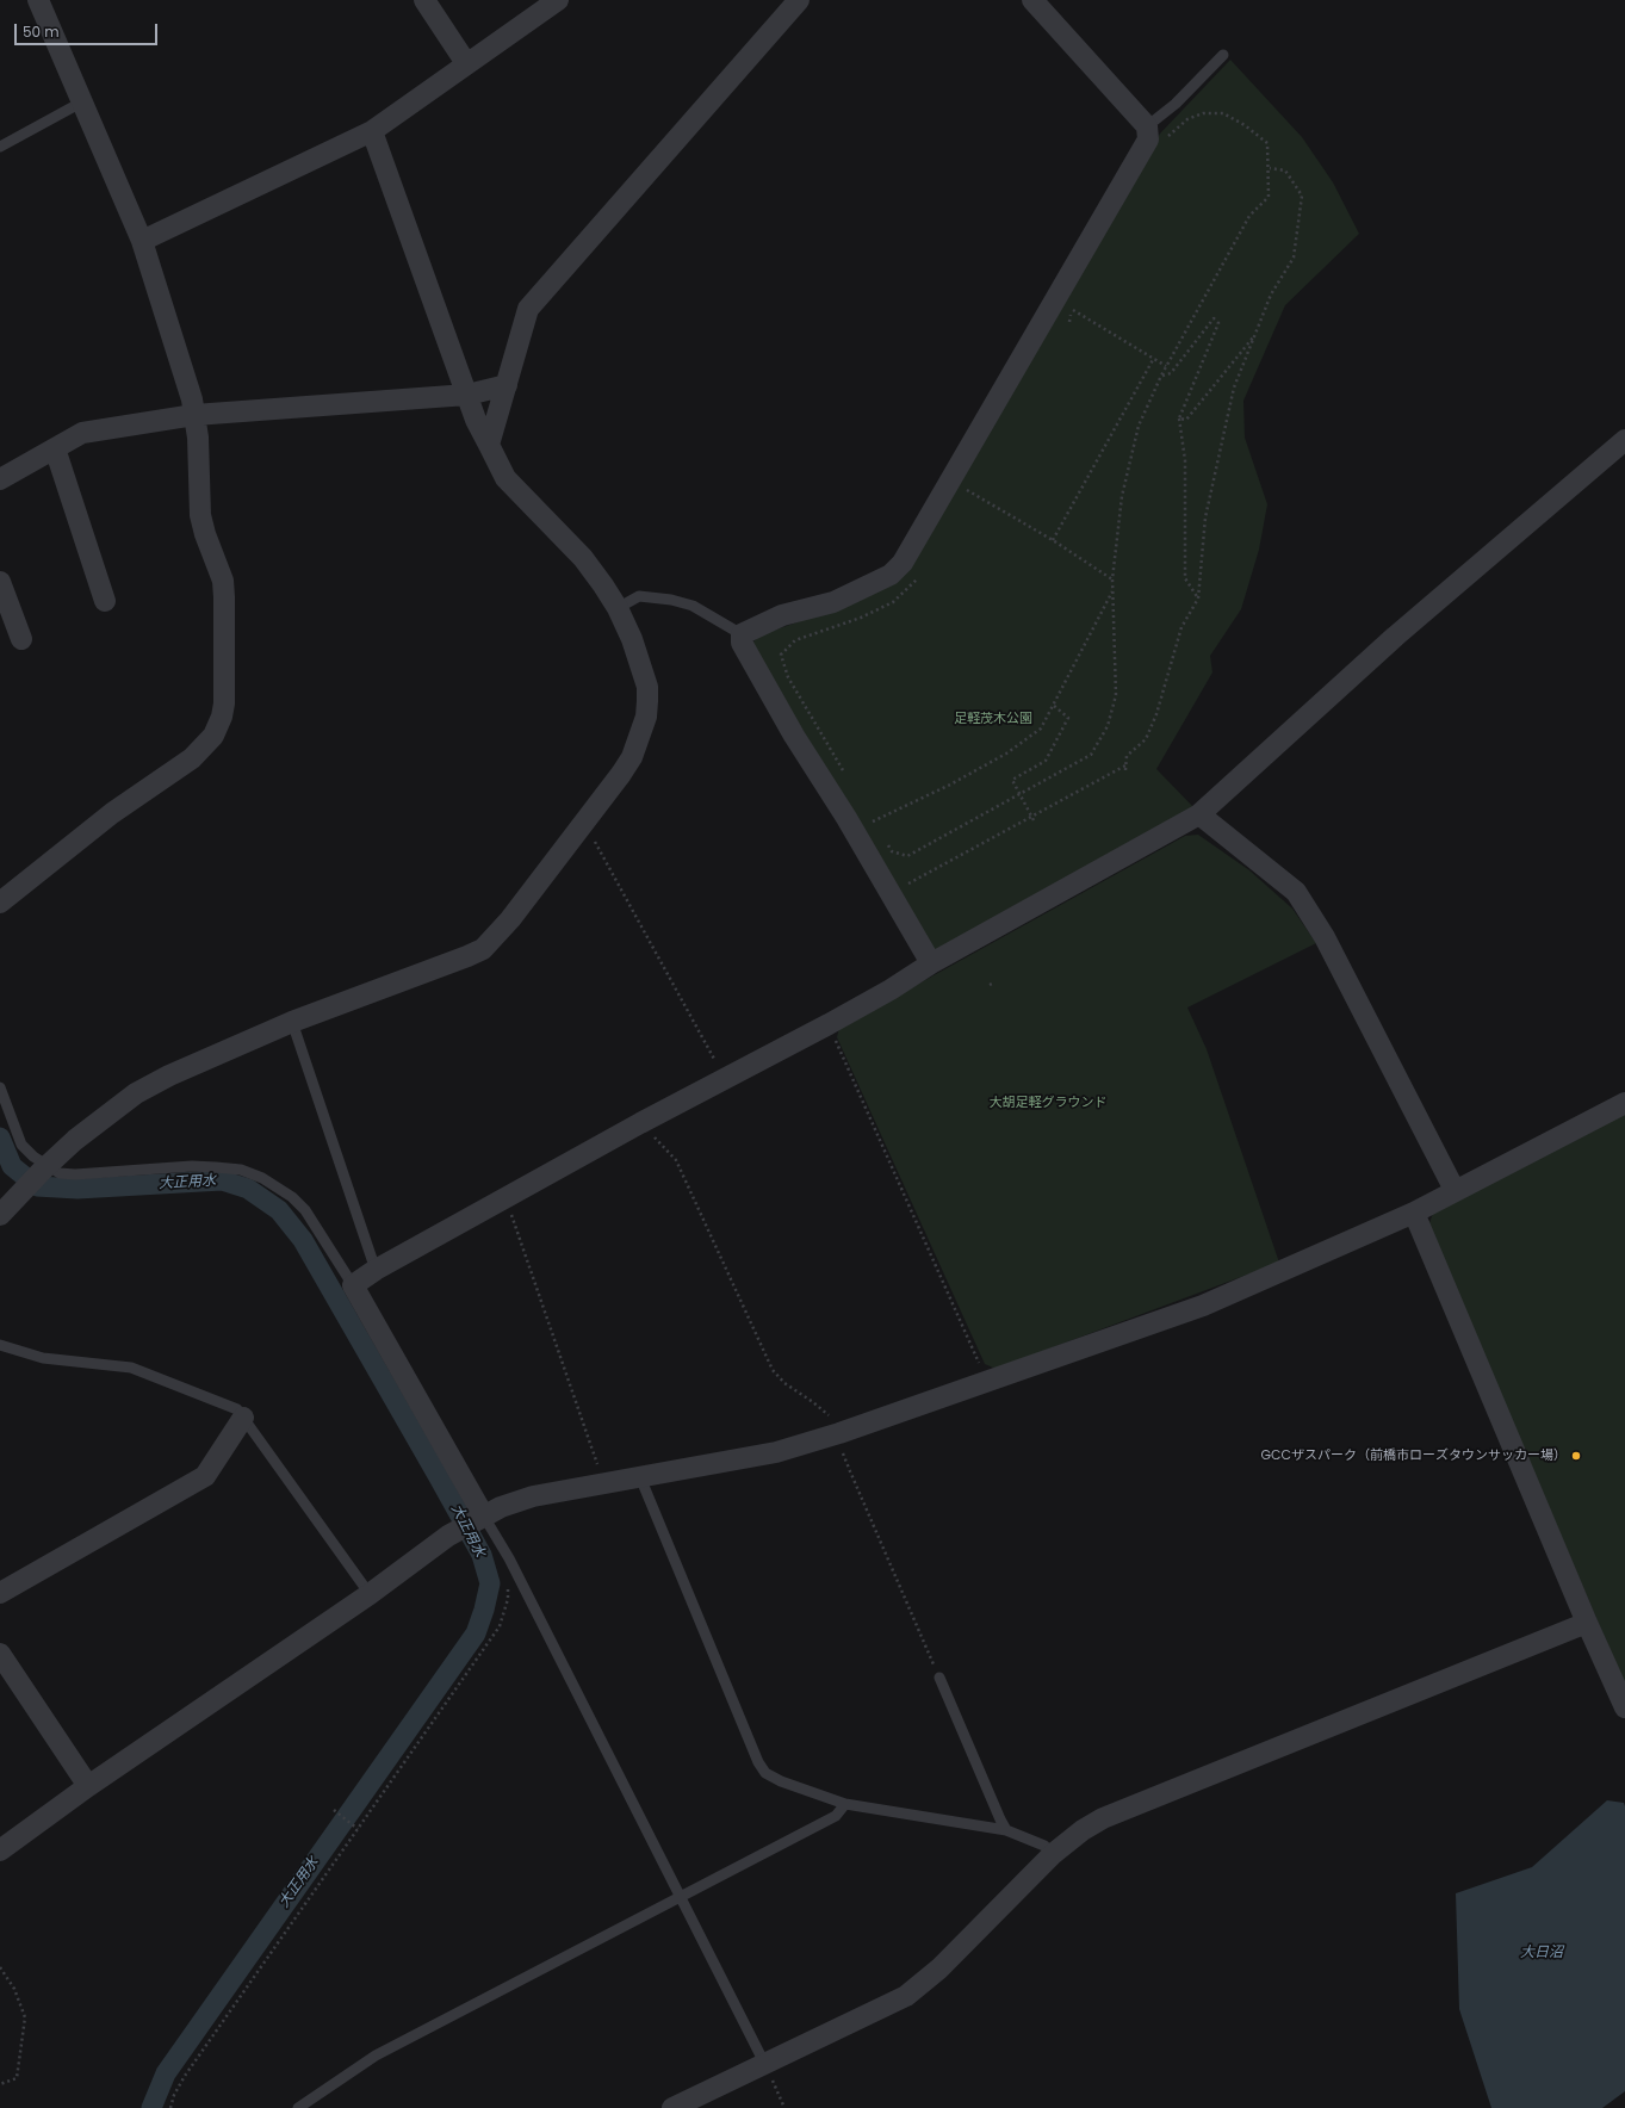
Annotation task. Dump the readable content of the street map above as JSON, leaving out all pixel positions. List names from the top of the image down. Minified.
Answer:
{"water":["大正用水","大日沼"],"parks":["足軽茂木公園","大胡足軽グラウンド"],"places":["GCCザスパーク（前橋市ローズタウンサッカー場）"],"scale_bar":"50 m"}
